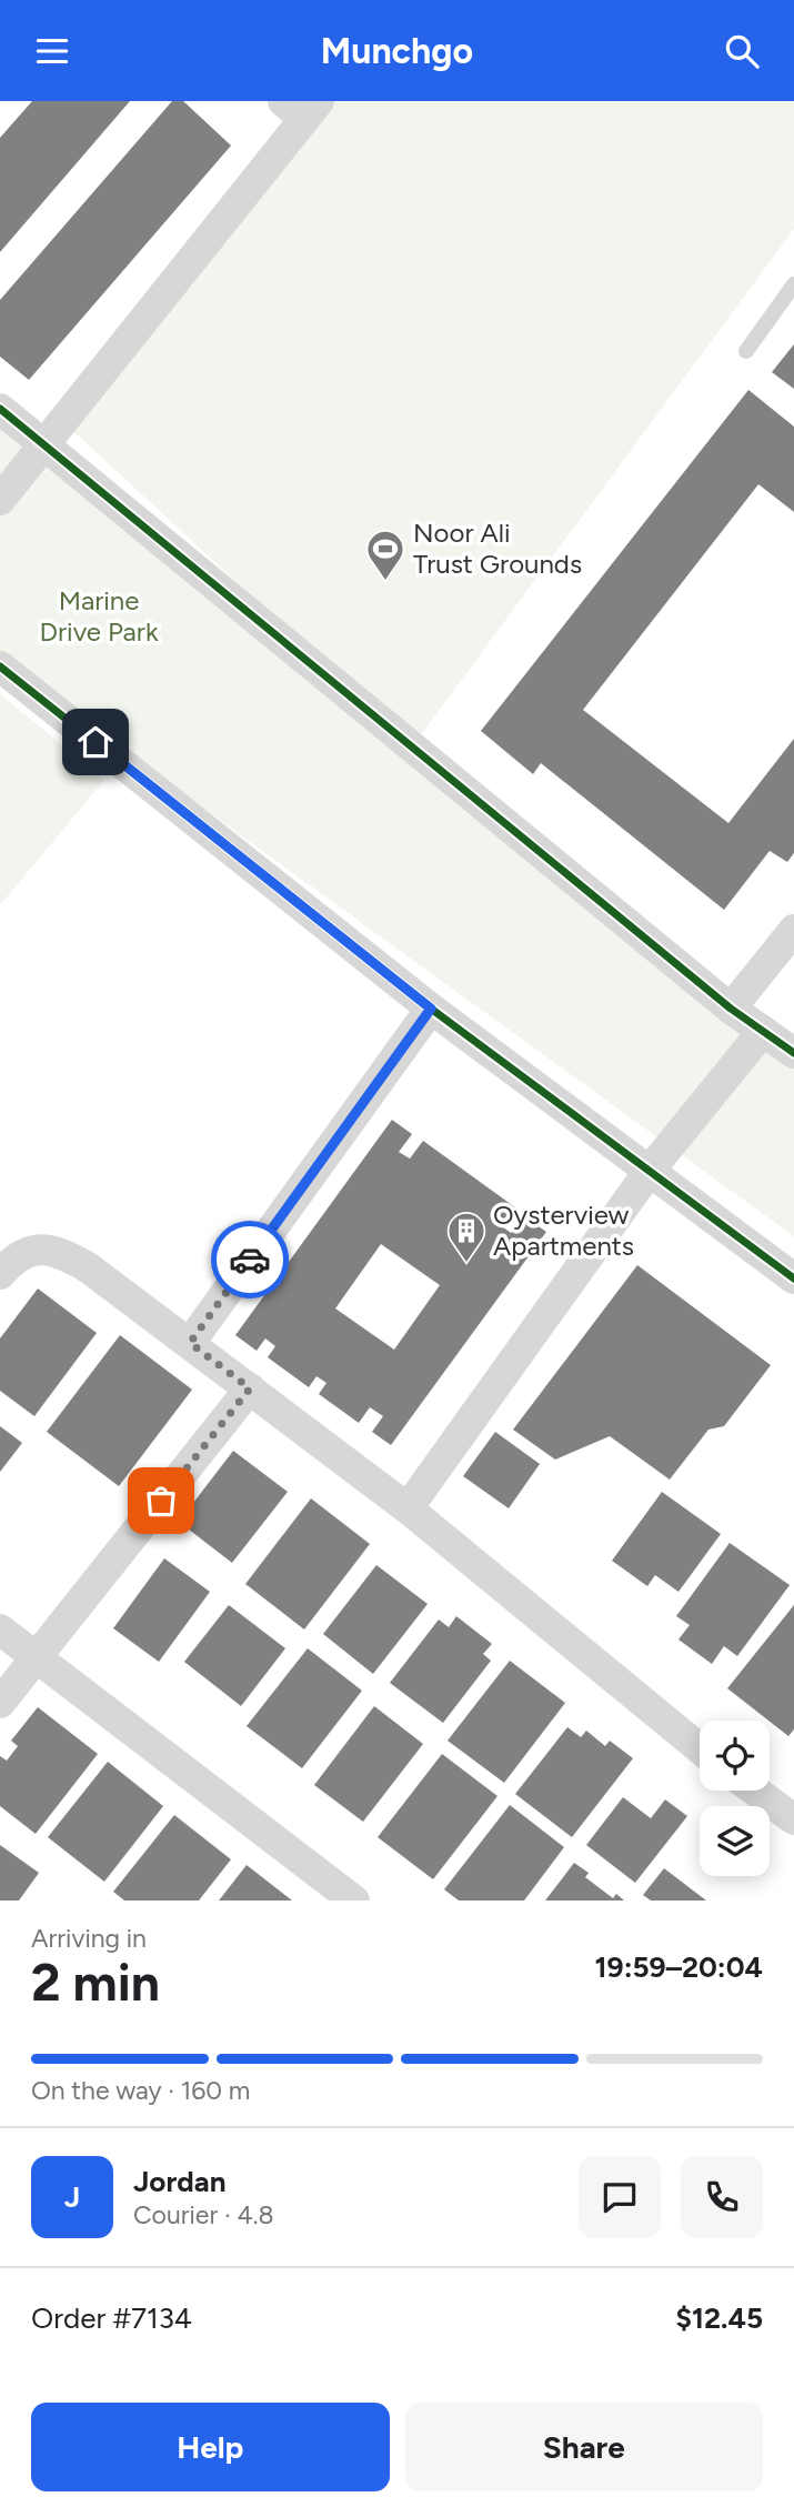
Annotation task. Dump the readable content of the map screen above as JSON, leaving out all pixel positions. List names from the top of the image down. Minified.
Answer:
{"parks":["Marine Drive Park"],"places":{"sports":["Noor Ali Trust Grounds"],"building":["Oysterview Apartments"]},"page":{"header":"Munchgo","heading":["2 min","Arriving in","19:59–20:04"],"panel":["Jordan","Courier · 4.8","Order #7134","$12.45"],"bar":"On the way · 160 m","round":"J","buttons":["Help","Share"]}}
